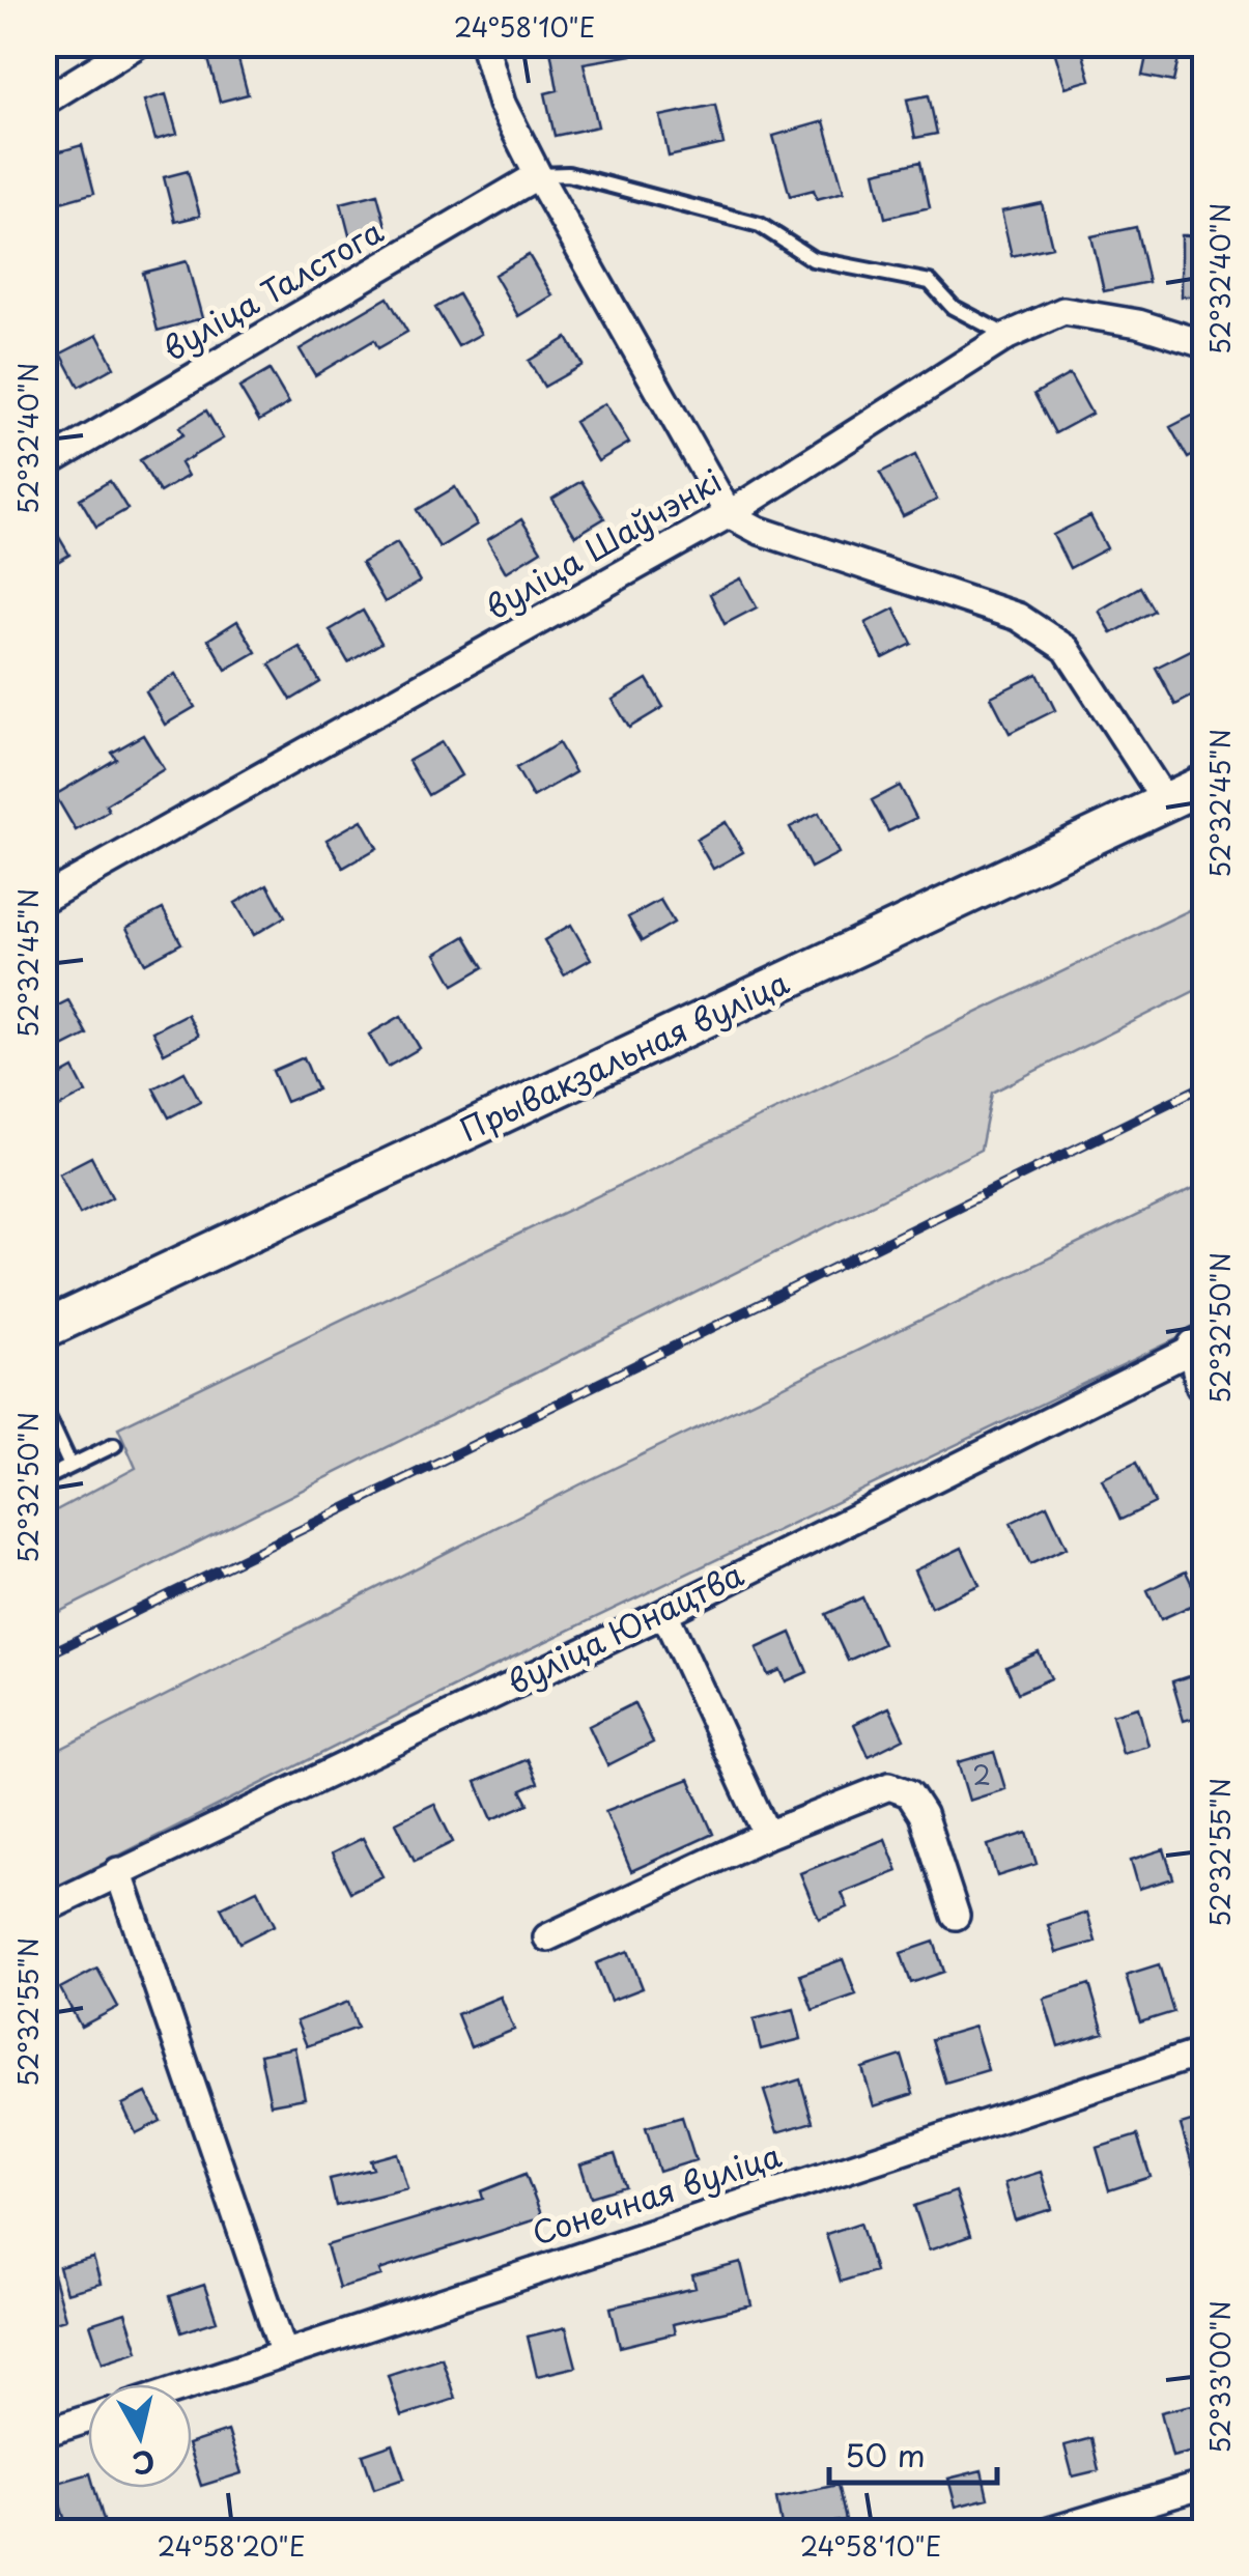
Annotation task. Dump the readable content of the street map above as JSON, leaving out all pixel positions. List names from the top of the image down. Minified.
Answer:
{"streets":{"street":["вуліца Талстога","вуліца Шаўчэнкі","Прывакзальная вуліца","вуліца Юнацтва","Сонечная вуліца"]},"house_numbers":["2"],"scale_bar":"50 m","north":"bottom","coordinates":["24°58'10\"E","52°32'40\"N","52°32'45\"N","52°32'50\"N","52°32'55\"N","52°33'00\"N","24°58'20\"E"]}
